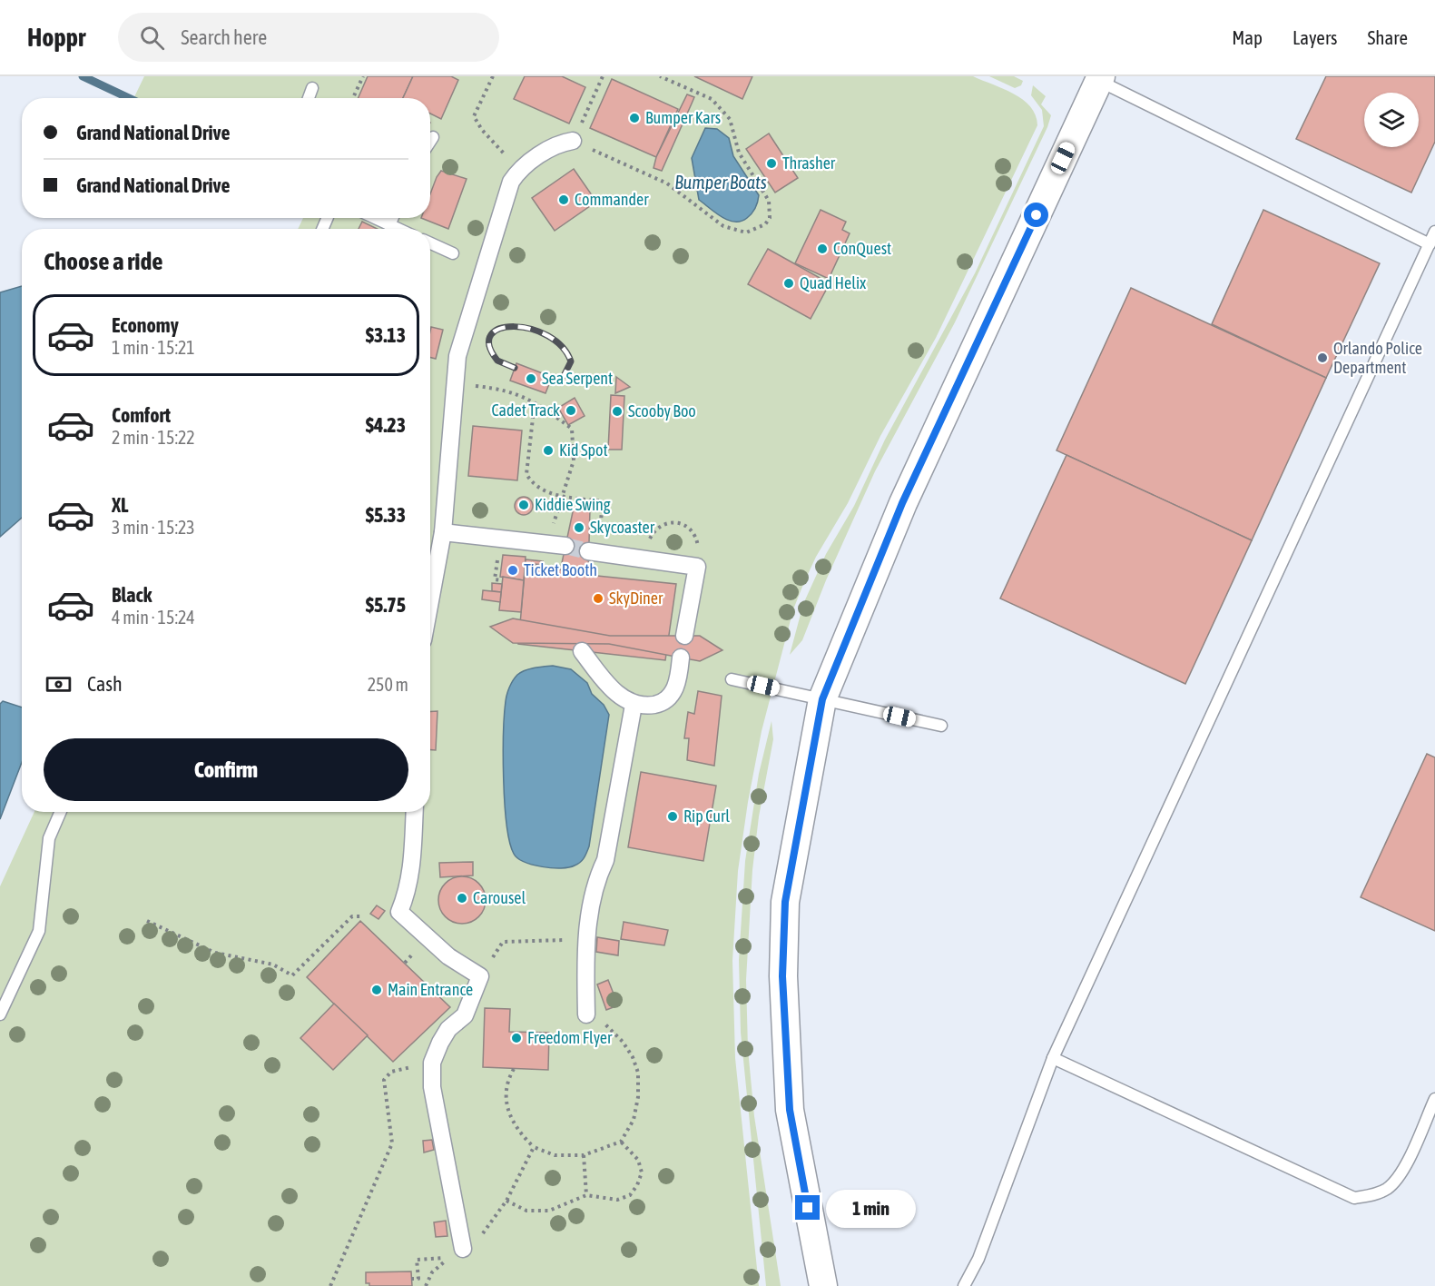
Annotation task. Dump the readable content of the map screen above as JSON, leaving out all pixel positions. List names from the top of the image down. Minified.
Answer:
{"water":["Bumper Boats"],"places":["Bumper Kars","Thrasher","Commander","ConQuest","Quad Helix","Orlando Police Department","Sea Serpent","Cadet Track","Scooby Boo","Kid Spot","Kiddie Swing","Skycoaster","Ticket Booth","SkyDiner","Rip Curl","Carousel","Main Entrance","Freedom Flyer"],"page":{"header":"Hoppr","search":"Search here","nav":["Map","Layers","Share"],"banner":["Grand National Drive","Grand National Drive"],"heading":"Choose a ride","list":[{"name":"Economy","note":"1 min · 15:21","value":"$3.13"},{"name":"Comfort","note":"2 min · 15:22","value":"$4.23"},{"name":"XL","note":"3 min · 15:23","value":"$5.33"},{"name":"Black","note":"4 min · 15:24","value":"$5.75"}],"pay":["Cash","250 m"],"buttons":"Confirm","bubble":"1 min"}}
